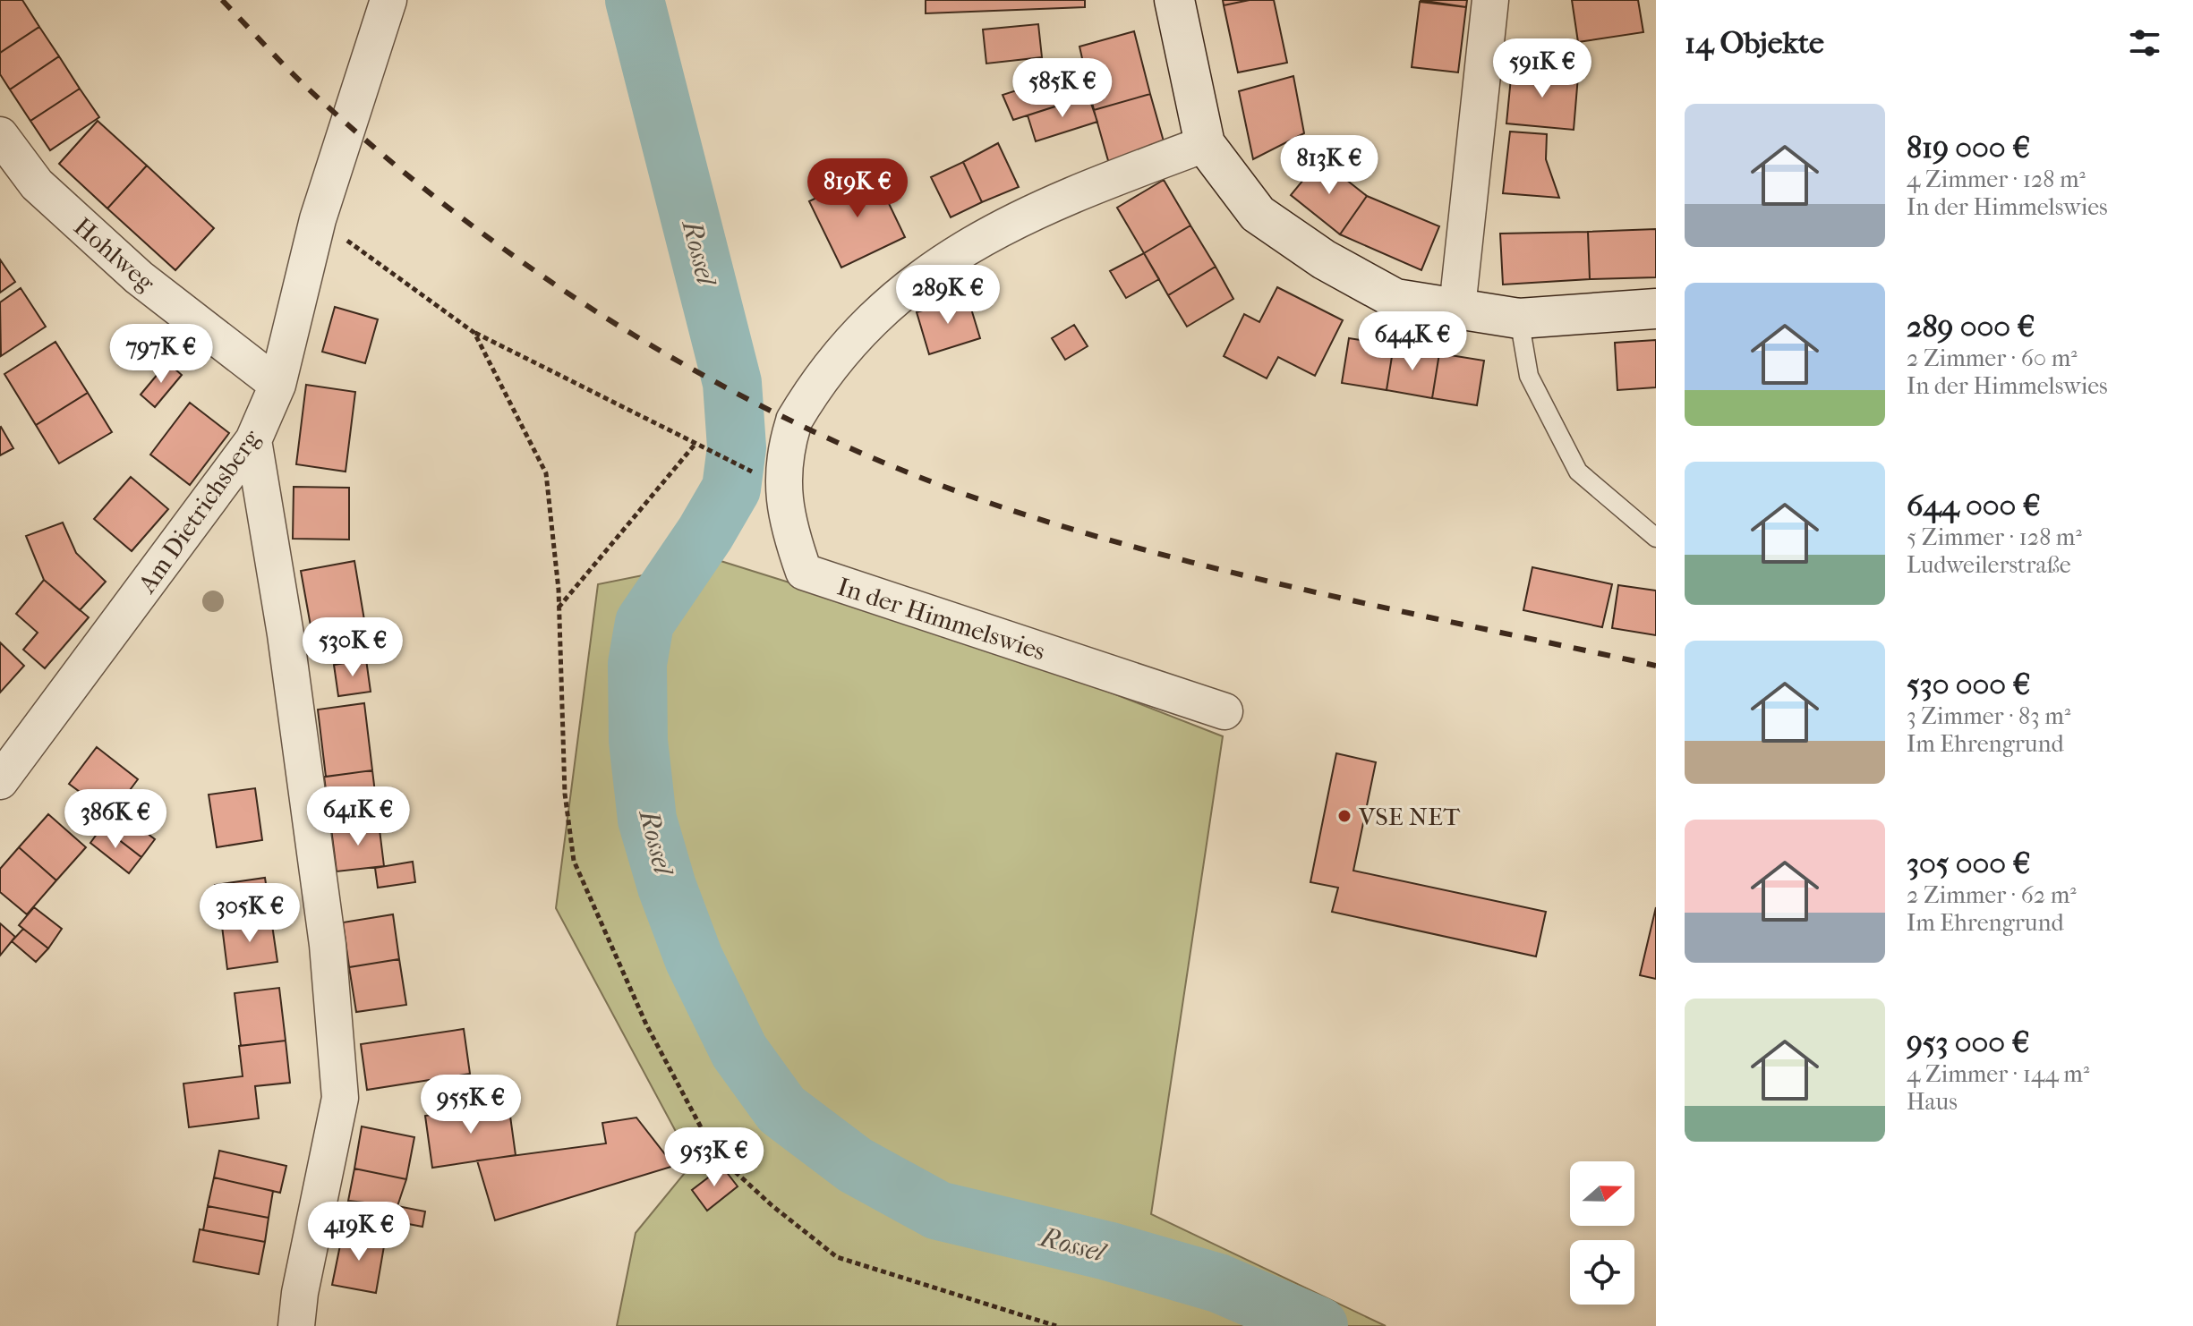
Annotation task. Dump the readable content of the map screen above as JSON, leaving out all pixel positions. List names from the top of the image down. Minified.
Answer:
{"streets":{"street":["Hohlweg","Am Dietrichsberg","In der Himmelswies"]},"crossings":[["Hohlweg","Am Dietrichsberg"]],"water":["Rossel"],"places":["VSE NET"],"north":"right","page":{"heading":"14 Objekte","price":["591K €","585K €","813K €","819K €","289K €","644K €","797K €","530K €","641K €","386K €","305K €","955K €","953K €","419K €"],"list":[{"name":"819 000 €","note":"4 Zimmer · 128 m² · In der Himmelswies"},{"name":"289 000 €","note":"2 Zimmer · 60 m² · In der Himmelswies"},{"name":"644 000 €","note":"5 Zimmer · 128 m² · Ludweilerstraße"},{"name":"530 000 €","note":"3 Zimmer · 83 m² · Im Ehrengrund"},{"name":"305 000 €","note":"2 Zimmer · 62 m² · Im Ehrengrund"},{"name":"953 000 €","note":"4 Zimmer · 144 m² · Haus"}]}}
